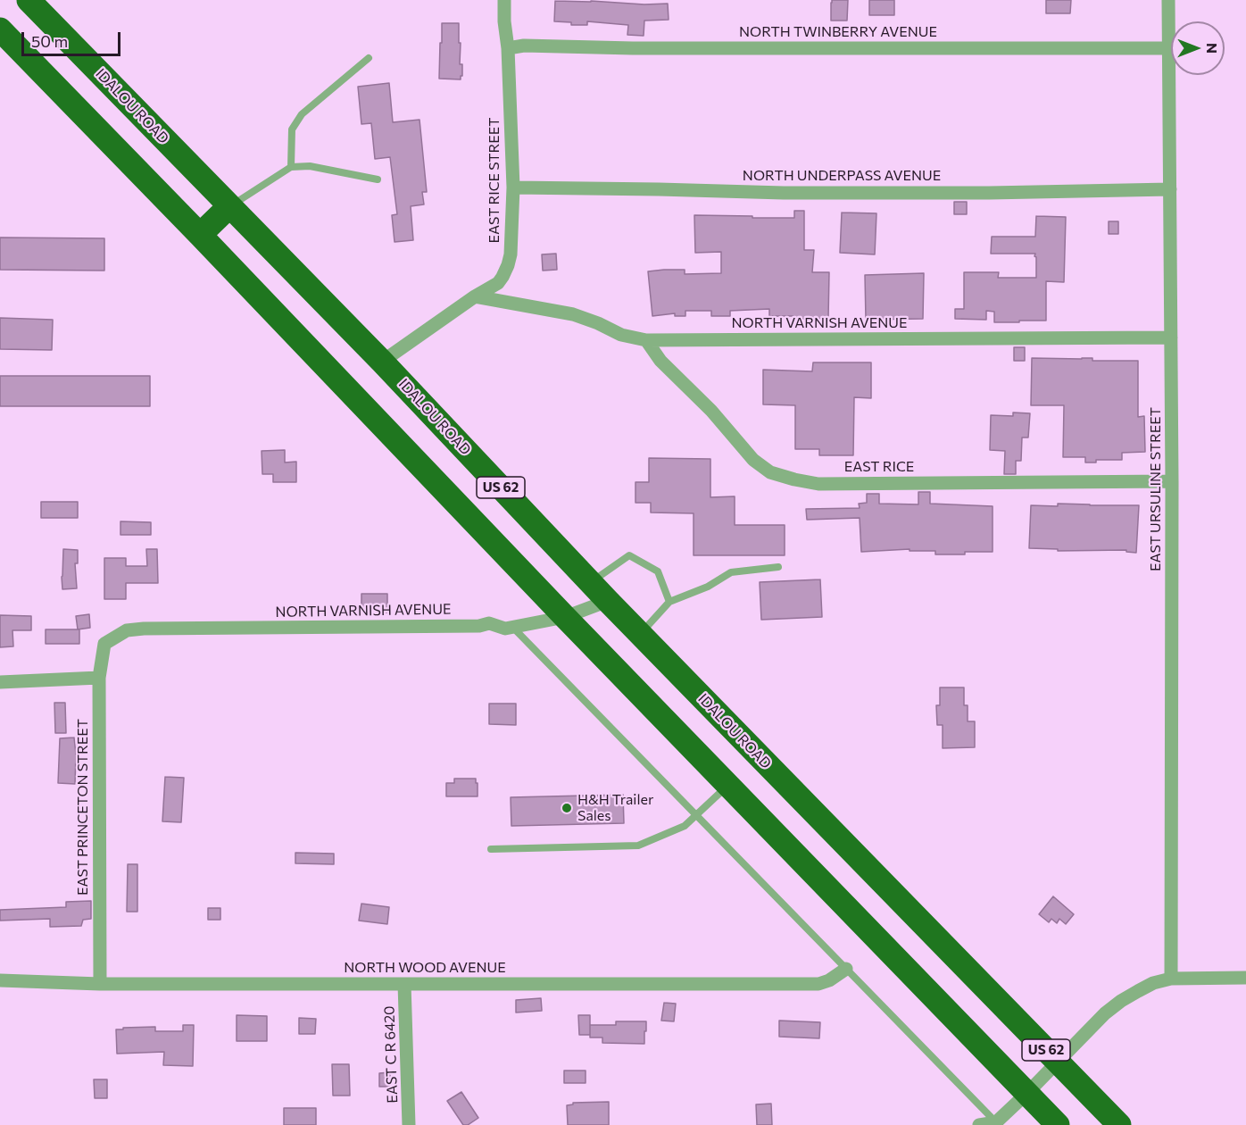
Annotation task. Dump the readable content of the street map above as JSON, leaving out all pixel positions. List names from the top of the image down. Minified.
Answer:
{"streets":{"highway":["IDALOU ROAD","US 62"],"street":["NORTH TWINBERRY AVENUE","NORTH UNDERPASS AVENUE","EAST RICE STREET","NORTH VARNISH AVENUE","EAST RICE","EAST URSULINE STREET","EAST PRINCETON STREET","NORTH WOOD AVENUE","EAST C R 6420"]},"crossings":[["NORTH TWINBERRY AVENUE","EAST RICE STREET"],["NORTH TWINBERRY AVENUE","EAST URSULINE STREET"],["IDALOU ROAD","EAST RICE STREET"],["IDALOU ROAD","NORTH VARNISH AVENUE"],["IDALOU ROAD","US 62"],["NORTH UNDERPASS AVENUE","EAST RICE STREET"],["NORTH UNDERPASS AVENUE","EAST URSULINE STREET"],["EAST RICE STREET","NORTH VARNISH AVENUE"],["NORTH VARNISH AVENUE","EAST RICE"],["NORTH VARNISH AVENUE","US 62"],["NORTH VARNISH AVENUE","EAST URSULINE STREET"],["NORTH VARNISH AVENUE","EAST PRINCETON STREET"],["EAST RICE","EAST URSULINE STREET"],["EAST PRINCETON STREET","NORTH WOOD AVENUE"],["NORTH WOOD AVENUE","EAST C R 6420"]],"places":["H&H Trailer Sales"],"scale_bar":"50 m","north":"right"}
